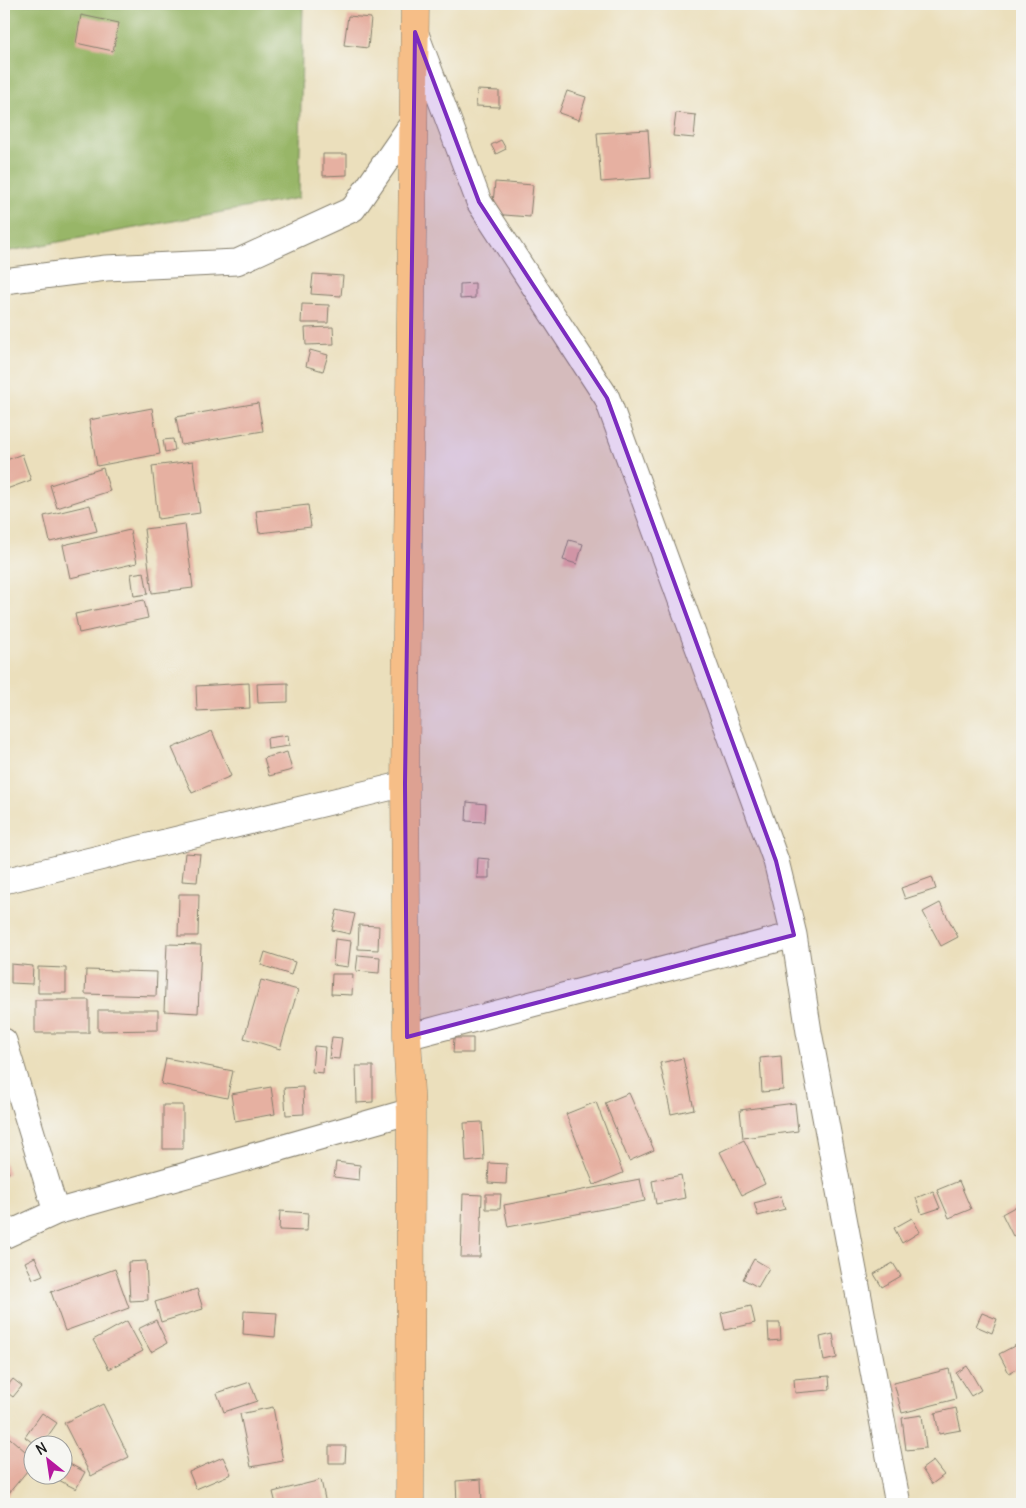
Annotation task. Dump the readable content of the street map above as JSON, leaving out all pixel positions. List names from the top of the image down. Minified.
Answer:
{"north":"top left"}
